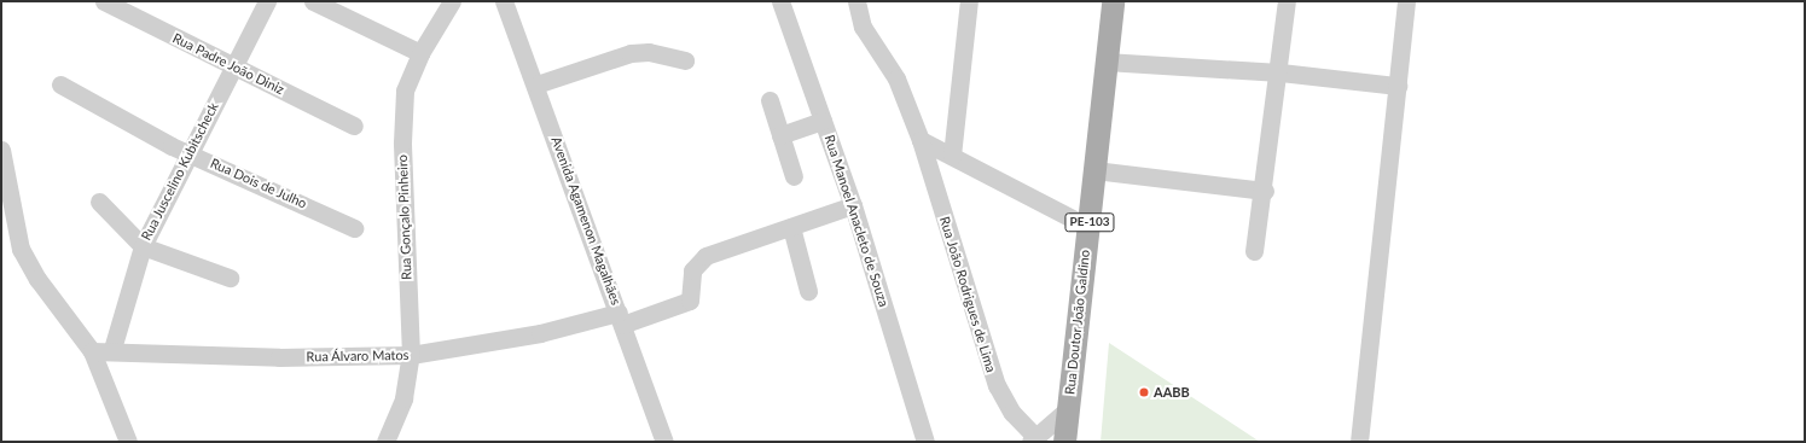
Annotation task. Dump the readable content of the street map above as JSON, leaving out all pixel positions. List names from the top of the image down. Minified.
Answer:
{"streets":{"main road":["PE-103","Rua Doutor João Galdino"],"street":["Rua Padre João Diniz","Rua Juscelino Kubitscheck","Rua Dois de Julho","Rua Gonçalo Pinheiro","Avenida Agamenon Magalhães","Rua Manoel Anacleto de Souza","Rua João Rodrigues de Lima","Rua Álvaro Matos"]},"crossings":[["Rua Padre João Diniz","Rua Juscelino Kubitscheck"],["Rua Juscelino Kubitscheck","Rua Dois de Julho"],["Rua Juscelino Kubitscheck","Rua Álvaro Matos"],["Rua Gonçalo Pinheiro","Rua Álvaro Matos"],["Avenida Agamenon Magalhães","Rua Álvaro Matos"]],"places":["AABB"]}
